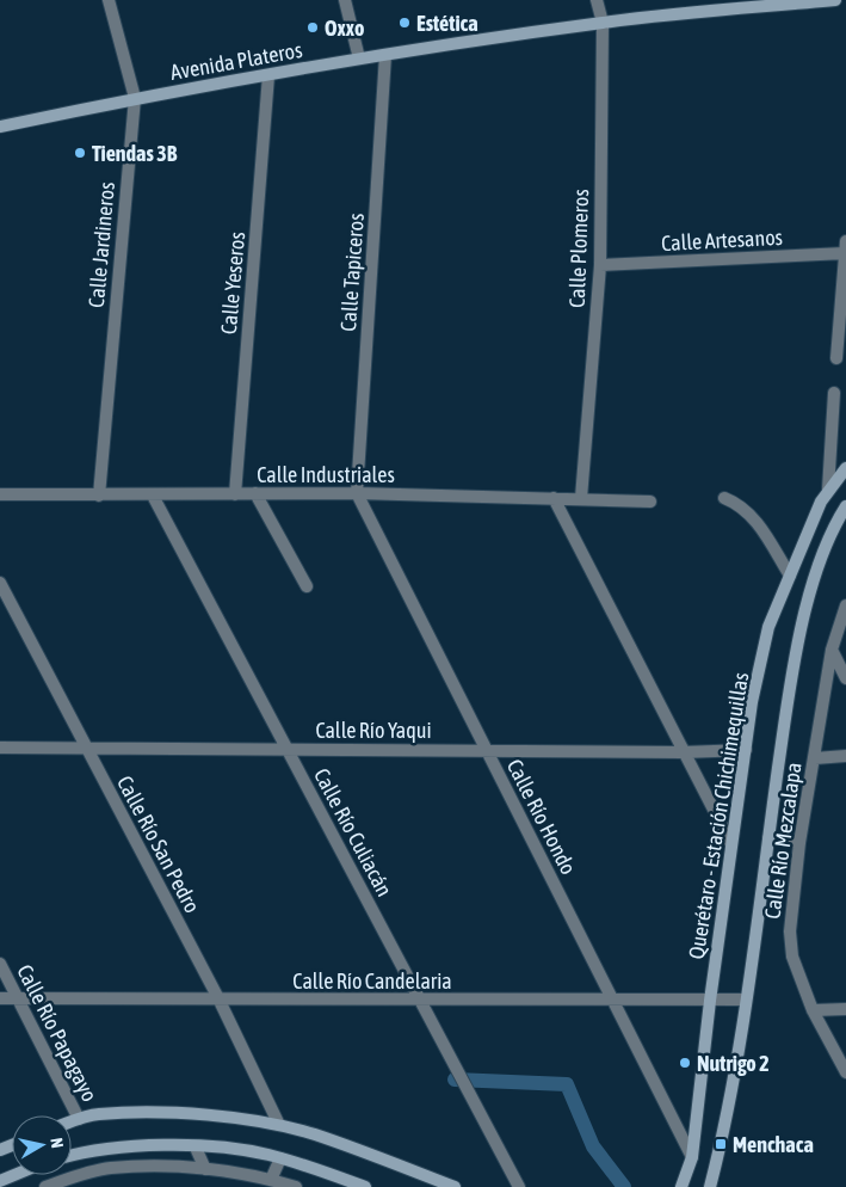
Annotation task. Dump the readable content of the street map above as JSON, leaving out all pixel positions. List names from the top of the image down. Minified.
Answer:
{"streets":{"main road":["Avenida Plateros","Querétaro - Estación Chichimequillas"],"street":["Calle Artesanos","Calle Jardineros","Calle Plomeros","Calle Tapiceros","Calle Yeseros","Calle Industriales","Calle Río Yaqui","Calle Río Hondo","Calle Río Culiacán","Calle Río Mezcalapa","Calle Río San Pedro","Calle Río Candelaria","Calle Río Papagayo"]},"crossings":[["Avenida Plateros","Calle Jardineros"],["Avenida Plateros","Calle Plomeros"],["Avenida Plateros","Calle Tapiceros"],["Avenida Plateros","Calle Yeseros"],["Calle Artesanos","Calle Plomeros"],["Calle Jardineros","Calle Industriales"],["Calle Plomeros","Calle Industriales"],["Calle Tapiceros","Calle Industriales"],["Calle Tapiceros","Calle Río Hondo"],["Calle Yeseros","Calle Industriales"],["Calle Industriales","Calle Río Hondo"],["Calle Industriales","Calle Río Culiacán"],["Calle Río Yaqui","Querétaro - Estación Chichimequillas"],["Calle Río Yaqui","Calle Río Hondo"],["Calle Río Yaqui","Calle Río Culiacán"],["Calle Río Yaqui","Calle Río San Pedro"],["Querétaro - Estación Chichimequillas","Calle Río Hondo"],["Querétaro - Estación Chichimequillas","Calle Río Candelaria"],["Calle Río Hondo","Calle Río Candelaria"],["Calle Río Culiacán","Calle Río Candelaria"],["Calle Río San Pedro","Calle Río Candelaria"],["Calle Río Candelaria","Calle Río Papagayo"]],"places":{"other":["Estética","Oxxo","Tiendas 3B","Nutrigo 2"],"transit":["Menchaca"]},"north":"right"}
